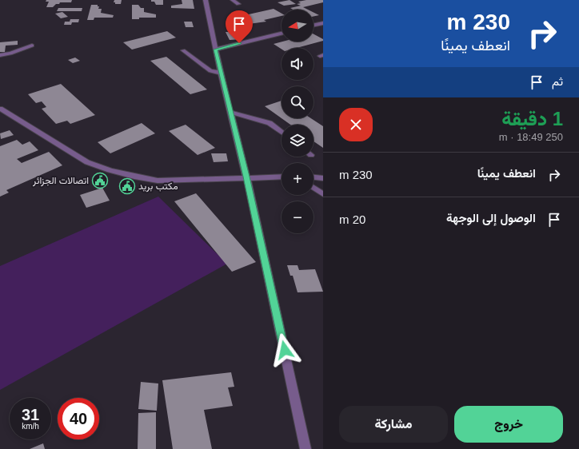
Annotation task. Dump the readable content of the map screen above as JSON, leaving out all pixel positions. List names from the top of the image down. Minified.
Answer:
{"places":{"public building":["اتصالات الجزائر","مكتب بريد"]},"north":"left","page":{"turn":["230 m","انعطف يمينًا"],"map_buttons":["+","−"],"then":"ثم","heading":["1 دقيقة","250 m · 18:49"],"list":[{"name":"انعطف يمينًا","value":"230 m"},{"name":"الوصول إلى الوجهة","value":"20 m"}],"speed":"31 km/h","limit":"40","buttons":["خروج","مشاركة"]}}
